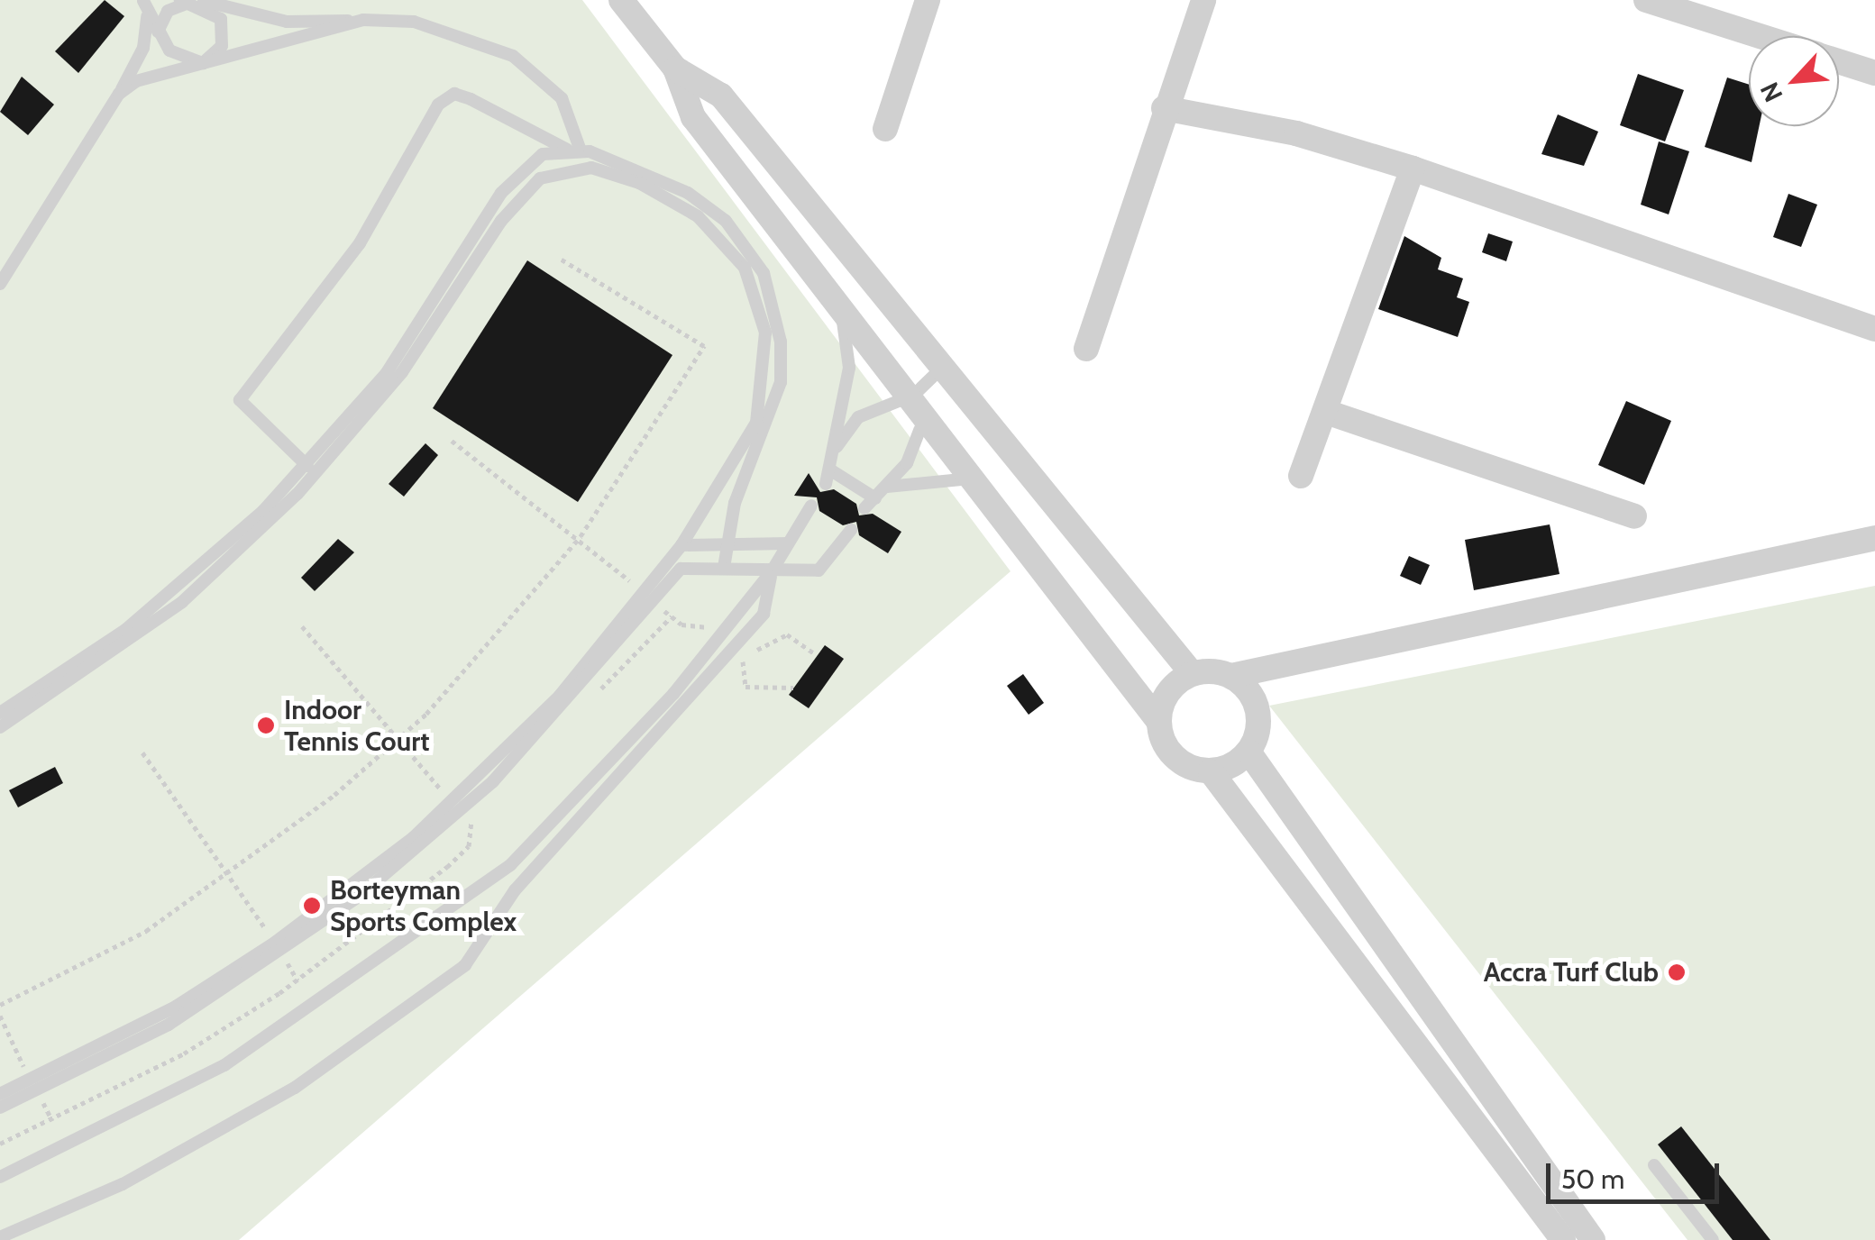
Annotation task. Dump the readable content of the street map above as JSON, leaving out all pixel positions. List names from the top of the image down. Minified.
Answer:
{"places":["Indoor Tennis Court","Borteyman Sports Complex","Accra Turf Club"],"scale_bar":"50 m","north":"bottom left"}
